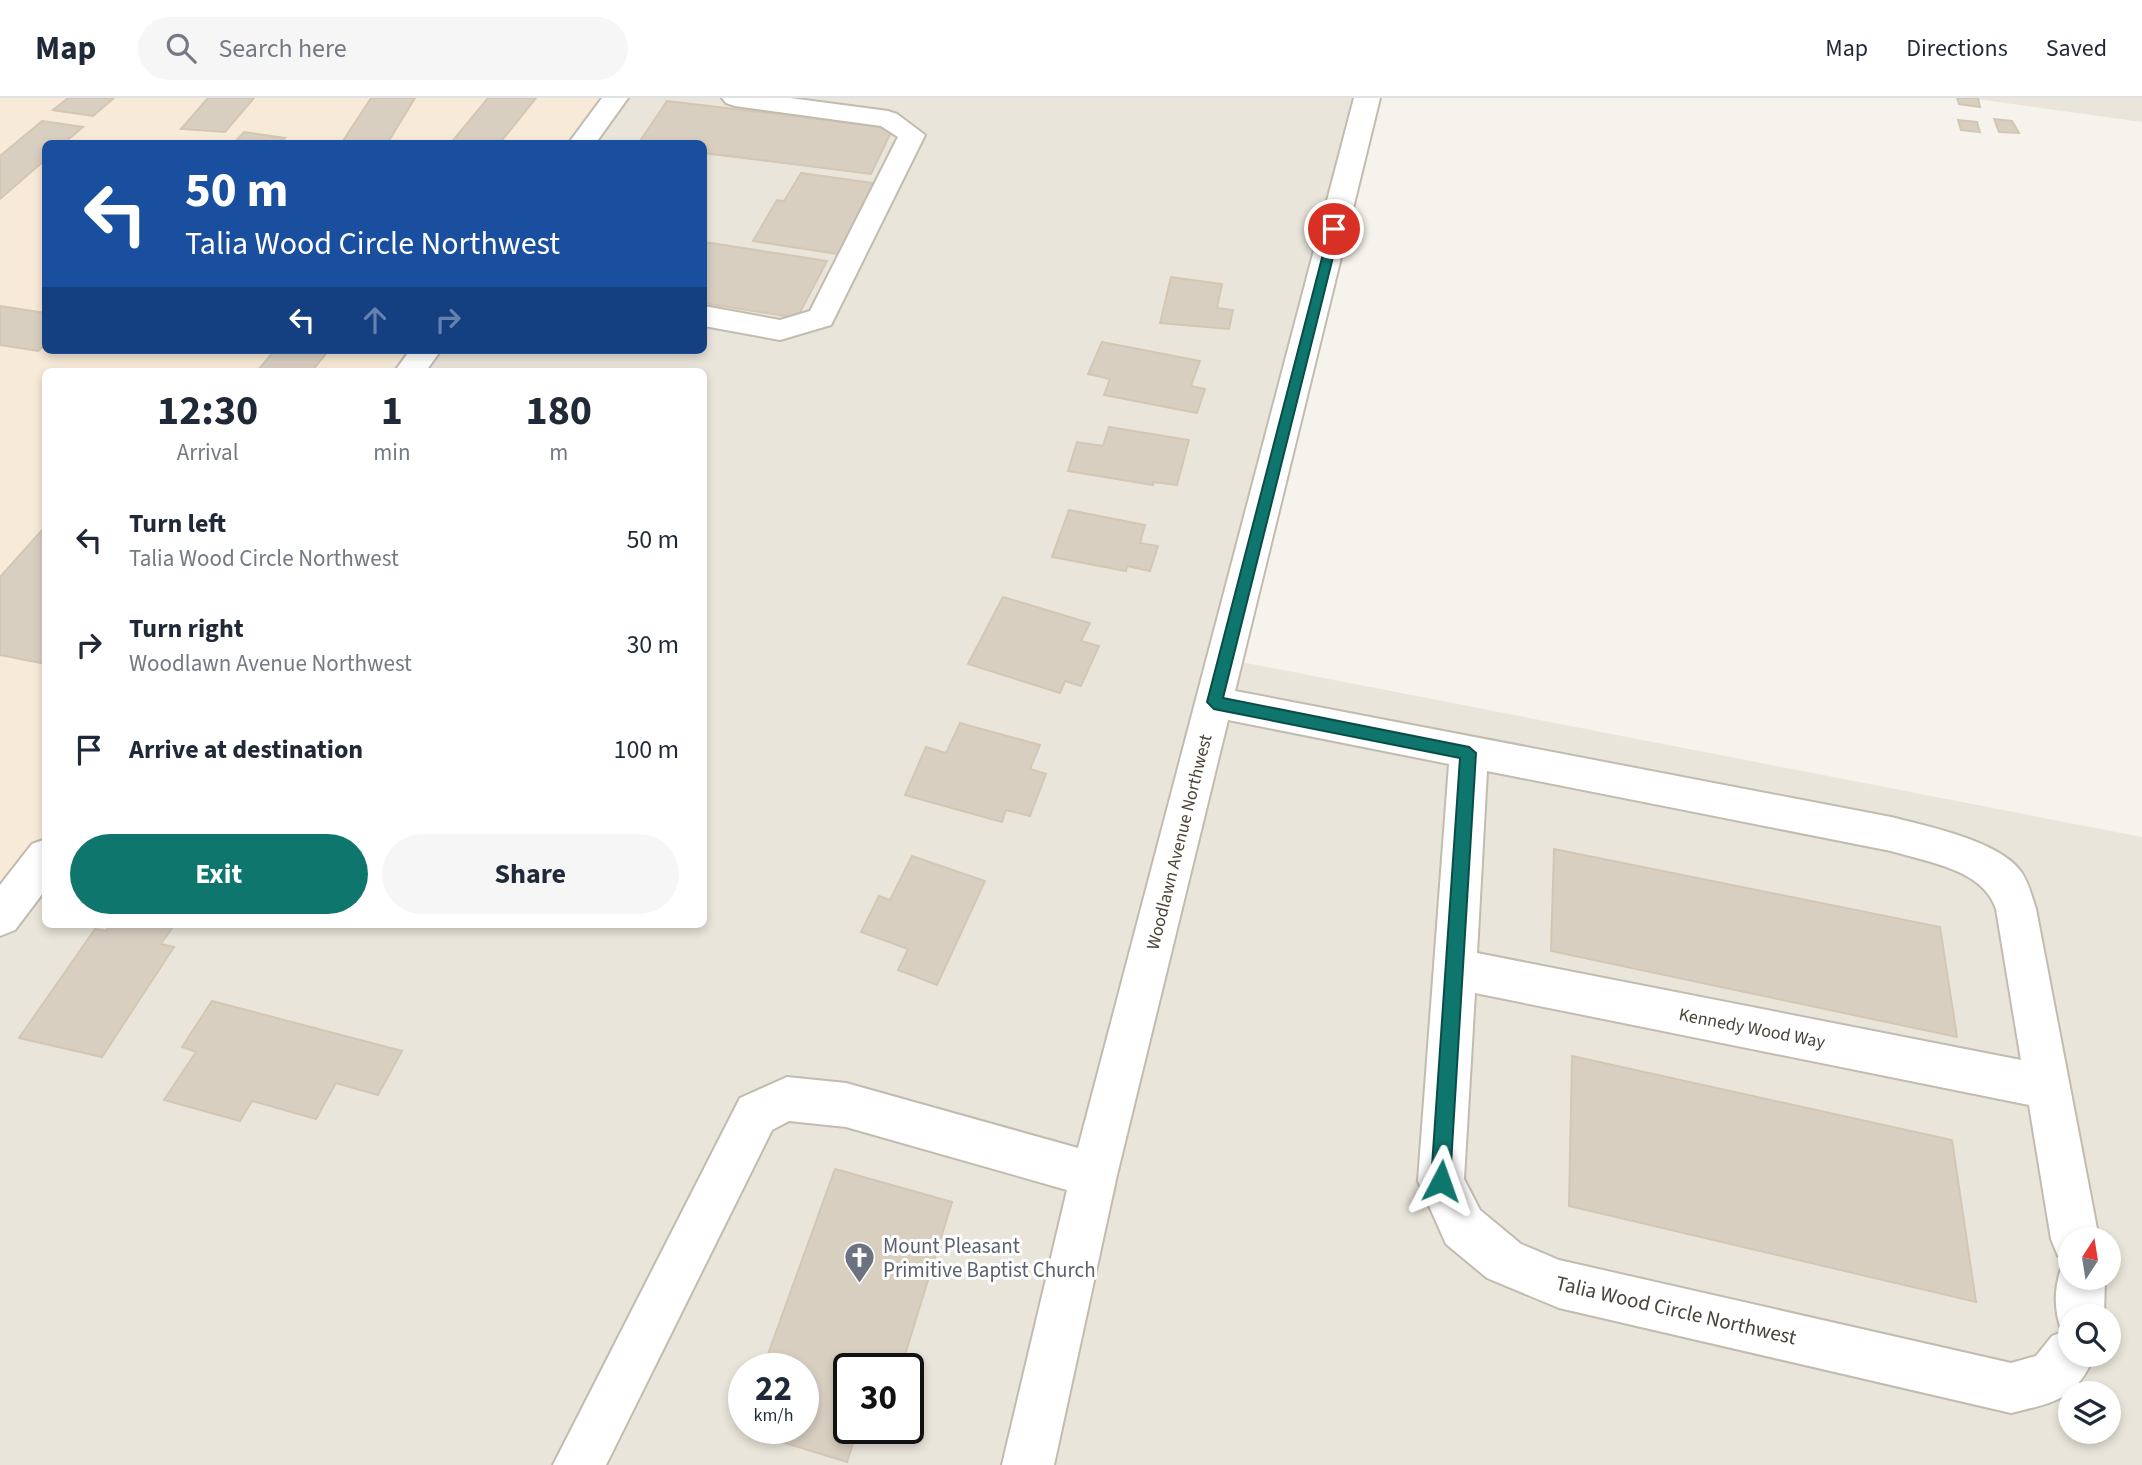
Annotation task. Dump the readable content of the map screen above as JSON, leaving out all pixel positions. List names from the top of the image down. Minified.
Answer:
{"streets":{"street":["Woodlawn Avenue Northwest","Kennedy Wood Way","Talia Wood Circle Northwest"]},"crossings":[["Kennedy Wood Way","Talia Wood Circle Northwest"]],"places":{"church":["Mount Pleasant Primitive Baptist Church"]},"north":"top","page":{"header":"Map","search":"Search here","nav":["Map","Directions","Saved"],"turn":["50 m","Talia Wood Circle Northwest"],"eta":["12:30","Arrival","1","min","180","m"],"list":[{"name":"Turn left","note":"Talia Wood Circle Northwest","value":"50 m"},{"name":"Turn right","note":"Woodlawn Avenue Northwest","value":"30 m"},{"name":"Arrive at destination","value":"100 m"}],"buttons":["Exit","Share"],"speed":"22 km/h","limit":"30"}}
